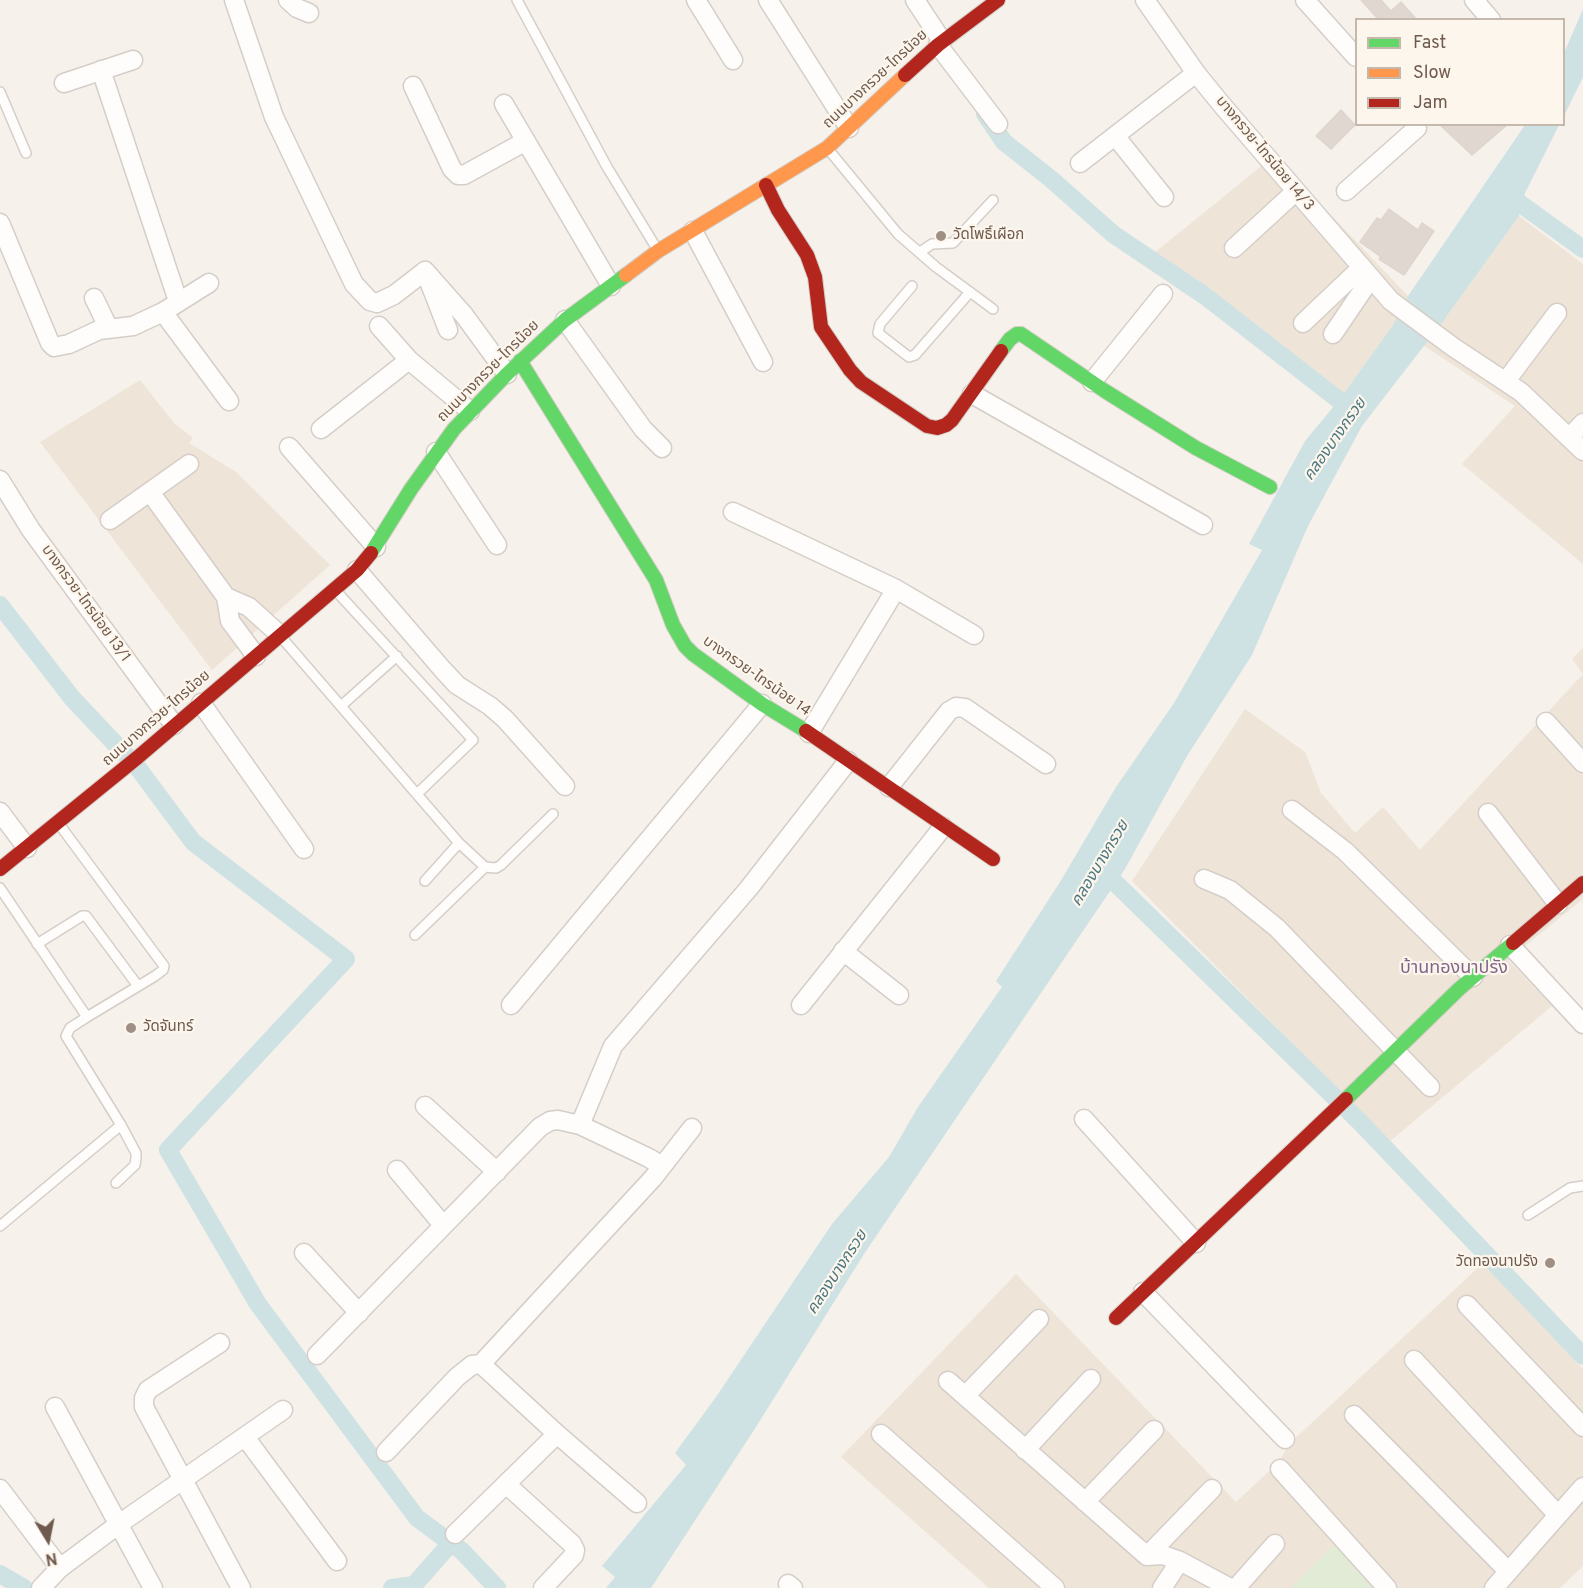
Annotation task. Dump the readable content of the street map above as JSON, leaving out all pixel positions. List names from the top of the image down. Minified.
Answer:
{"streets":{"street":["ถนนบางกรวย-ไทรน้อย","บางกรวย-ไทรน้อย 14/3","บางกรวย-ไทรน้อย 13/1","บางกรวย-ไทรน้อย 14"]},"crossings":[["ถนนบางกรวย-ไทรน้อย","บางกรวย-ไทรน้อย 13/1"],["ถนนบางกรวย-ไทรน้อย","บางกรวย-ไทรน้อย 14"]],"districts":["บ้านทองนาปรัง"],"water":["คลองบางกรวย"],"places":["วัดโพธิ์เผือก","วัดจันทร์","วัดทองนาปรัง"],"legend":["Fast","Slow","Jam"],"north":"bottom"}
